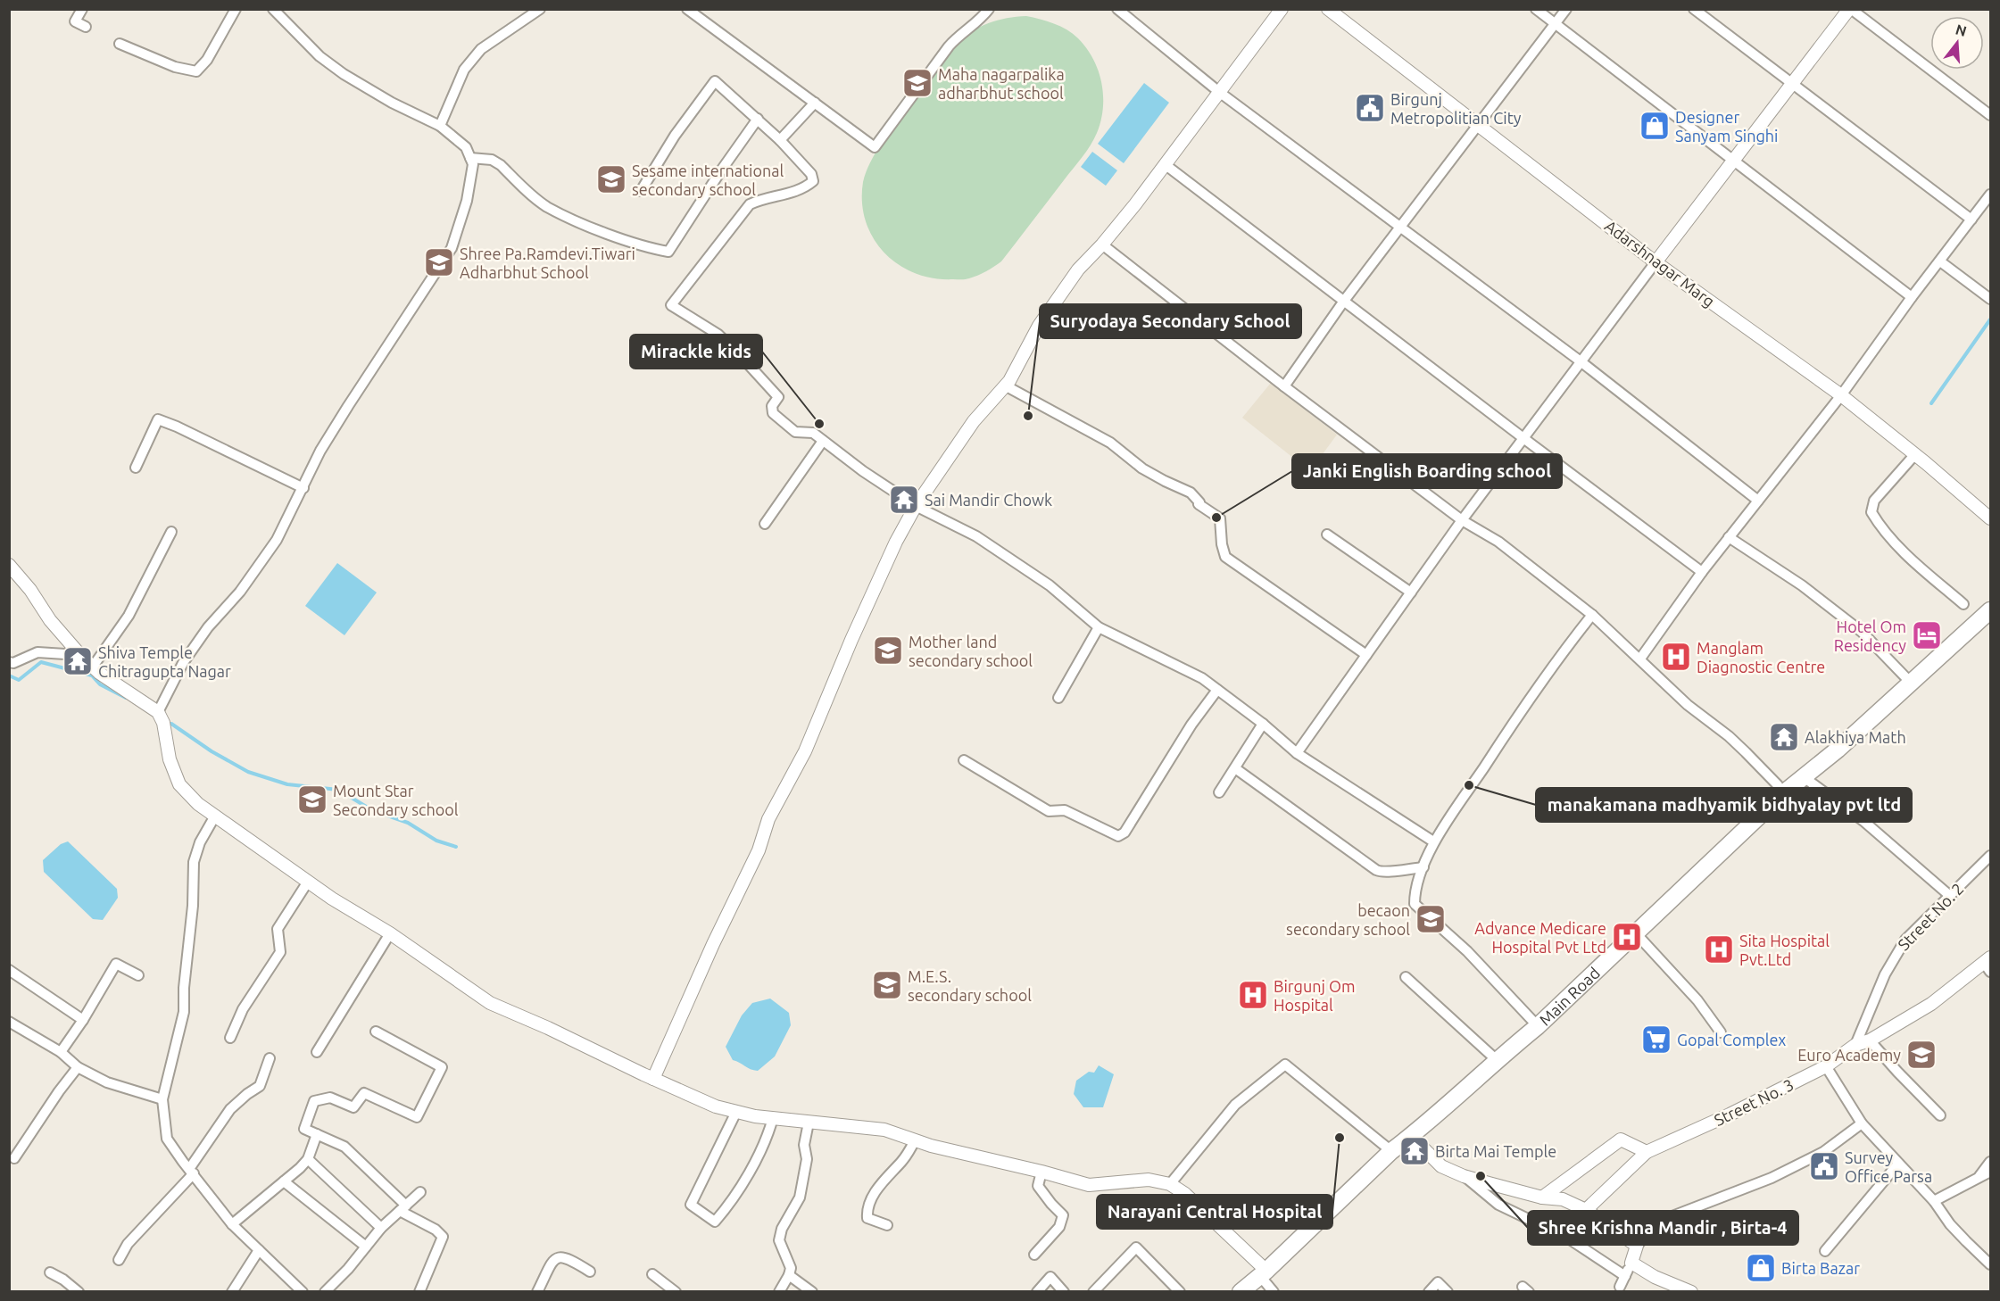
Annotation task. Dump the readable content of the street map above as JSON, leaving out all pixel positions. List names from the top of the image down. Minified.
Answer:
{"streets":{"main road":["Main Road"],"street":["Adarshnagar Marg","Street No. 2","Street No. 3"]},"crossings":[["Street No. 2","Street No. 3"]],"places":{"school or university":["Maha nagarpalika adharbhut school","Sesame international secondary school","Shree Pa.Ramdevi.Tiwari Adharbhut School","Mother land secondary school","Mount Star Secondary school","becaon secondary school","M.E.S. secondary school","Euro Academy"],"public building":["Birgunj Metropolitian City","Survey Office Parsa"],"shop":["Designer Sanyam Singhi","Birta Bazar"],"other":["Suryodaya Secondary School","Mirackle kids","Janki English Boarding school","manakamana madhyamik bidhyalay pvt ltd","Narayani Central Hospital","Shree Krishna Mandir , Birta-4"],"temple":["Sai Mandir Chowk","Shiva Temple Chitragupta Nagar","Alakhiya Math","Birta Mai Temple"],"hotel":["Hotel Om Residency"],"hospital":["Manglam Diagnostic Centre","Advance Medicare Hospital Pvt Ltd","Sita Hospital Pvt.Ltd","Birgunj Om Hospital"],"supermarket":["Gopal Complex"]},"north":"top"}
